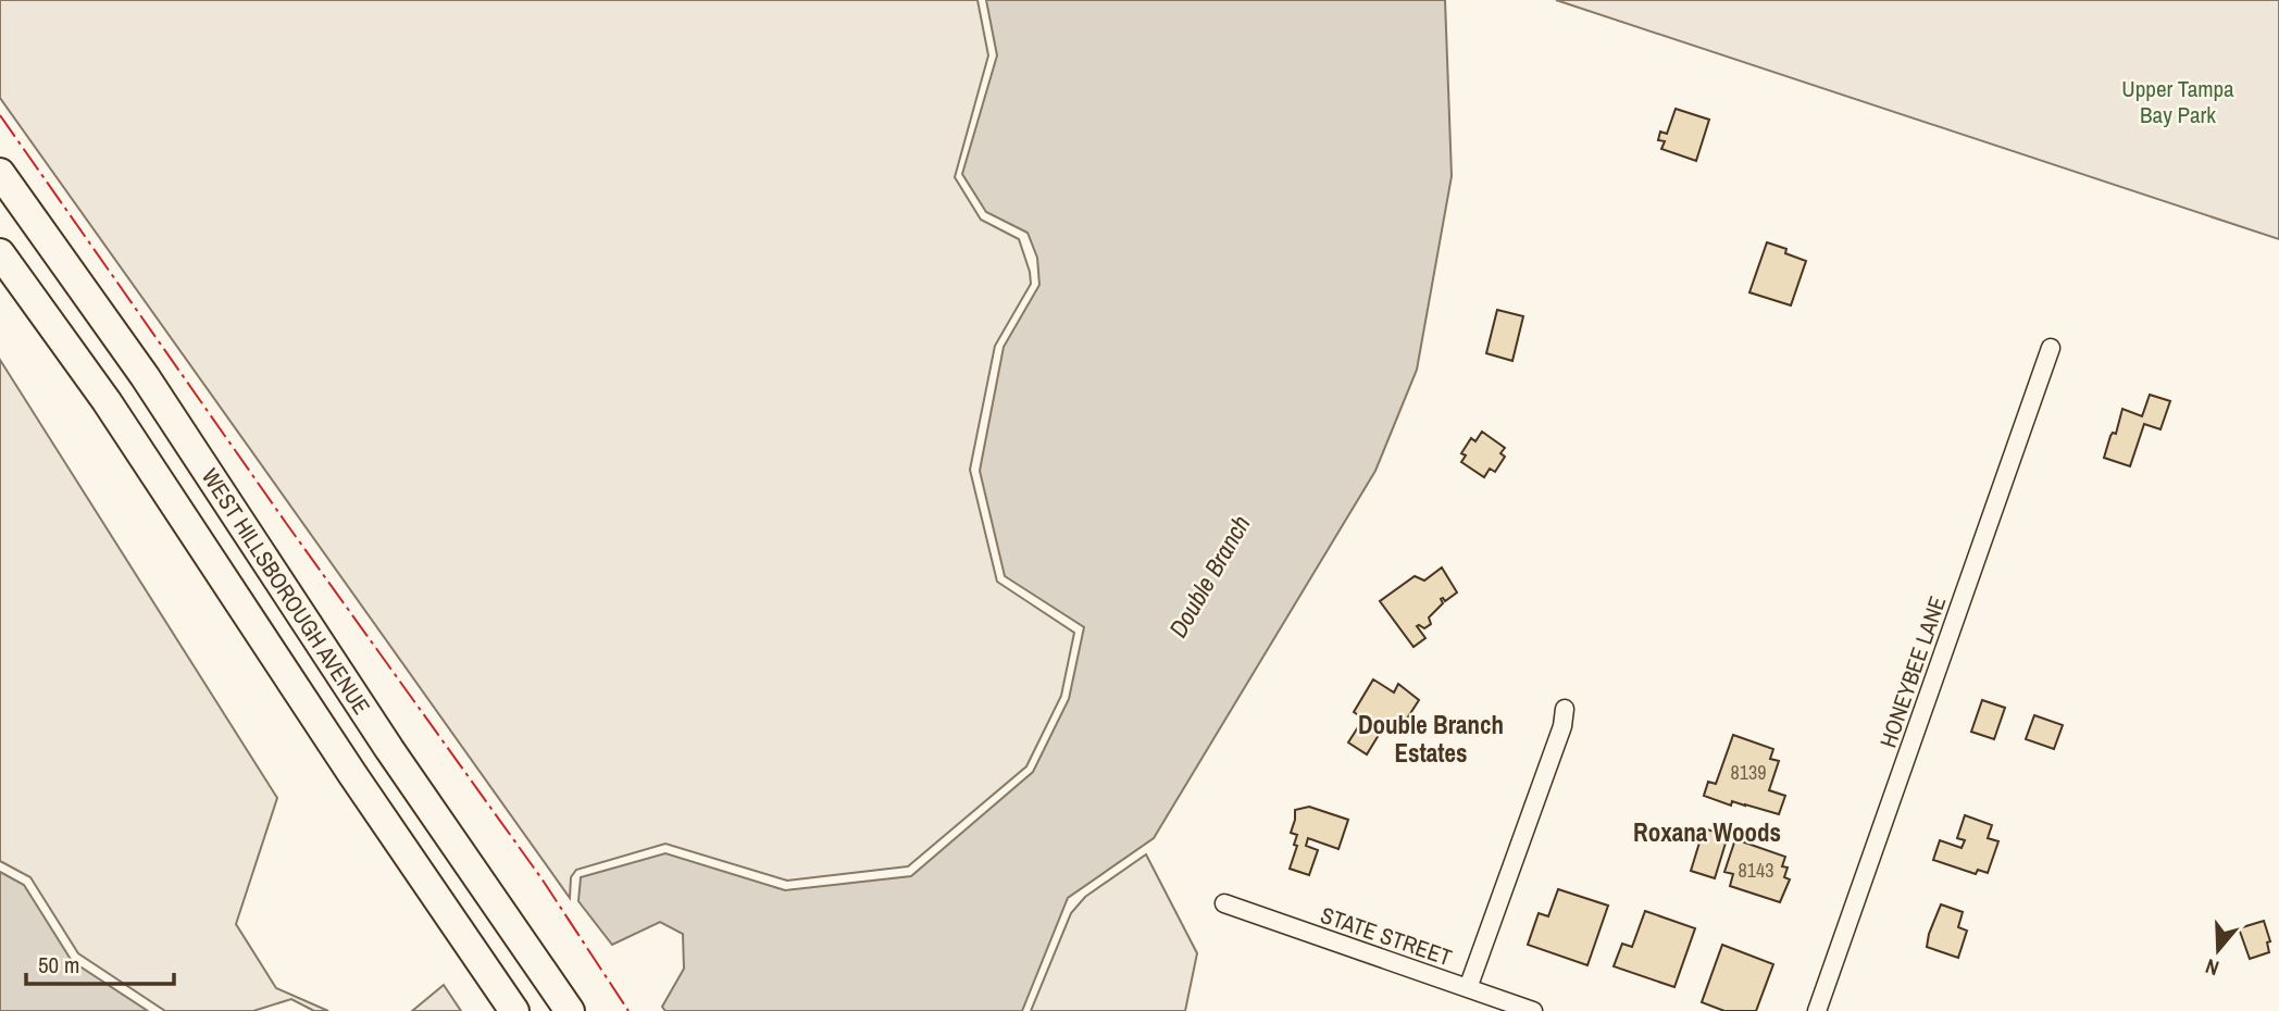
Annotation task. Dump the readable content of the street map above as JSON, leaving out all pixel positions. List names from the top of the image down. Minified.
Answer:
{"streets":{"main road":["WEST HILLSBOROUGH AVENUE"],"street":["HONEYBEE LANE","STATE STREET"]},"districts":["Double Branch Estates","Roxana Woods"],"water":["Double Branch"],"parks":["Upper Tampa Bay Park"],"house_numbers":["8139","8143"],"scale_bar":"50 m","north":"bottom"}
